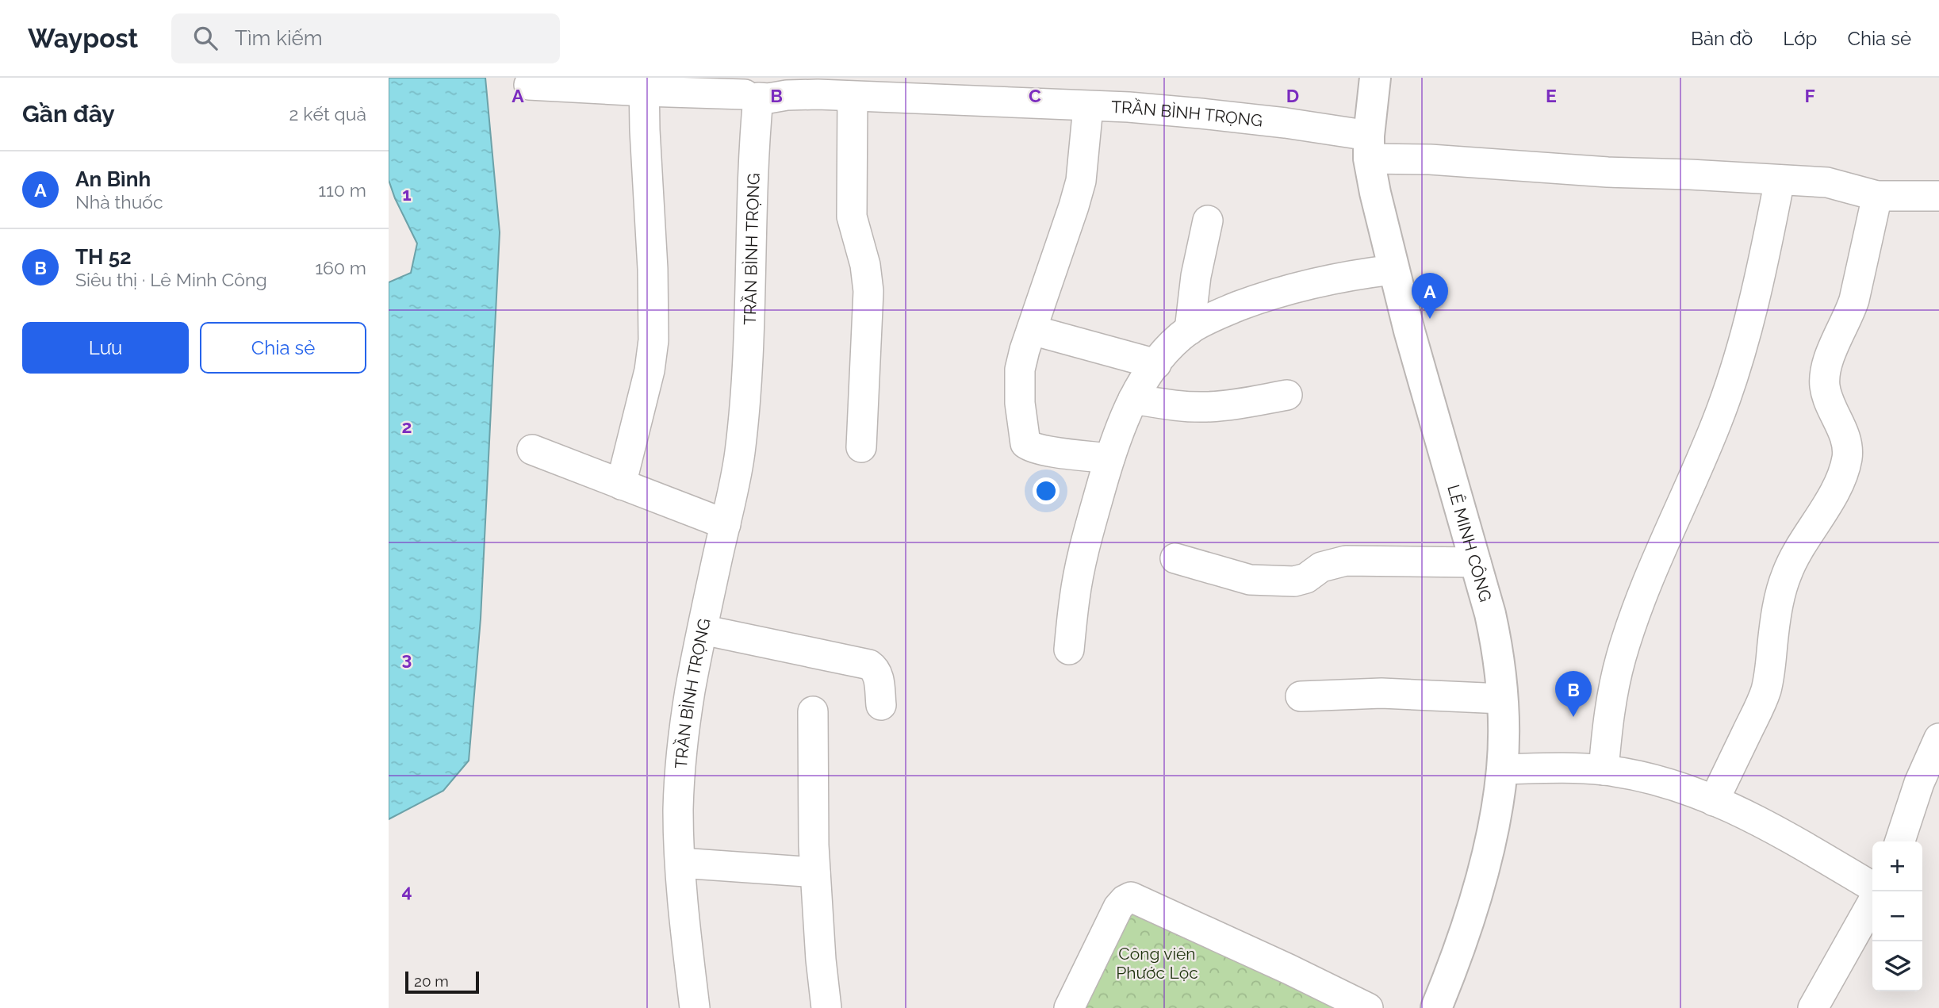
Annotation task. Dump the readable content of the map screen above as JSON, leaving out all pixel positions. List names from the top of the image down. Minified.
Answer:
{"streets":{"main road":["LÊ MINH CÔNG"],"street":["TRẦN BÌNH TRỌNG"]},"crossings":[["TRẦN BÌNH TRỌNG","LÊ MINH CÔNG"]],"parks":["Công viên Phước Lộc"],"scale_bar":"20 m","page":{"header":"Waypost","search":"Tìm kiếm","nav":["Bản đồ","Lớp","Chia sẻ"],"heading":["Gần đây","2 kết quả"],"list":[{"mark":"A","name":"An Bình","note":"Nhà thuốc","value":"110 m"},{"mark":"B","name":"TH 52","note":"Siêu thị · Lê Minh Công","value":"160 m"}],"pins":["A","B"],"buttons":["Lưu","Chia sẻ"],"map_buttons":["+","−"],"scale":"20 m"},"grid":{"columns":["A","B","C","D","E","F"],"rows":["1","2","3","4"]}}
